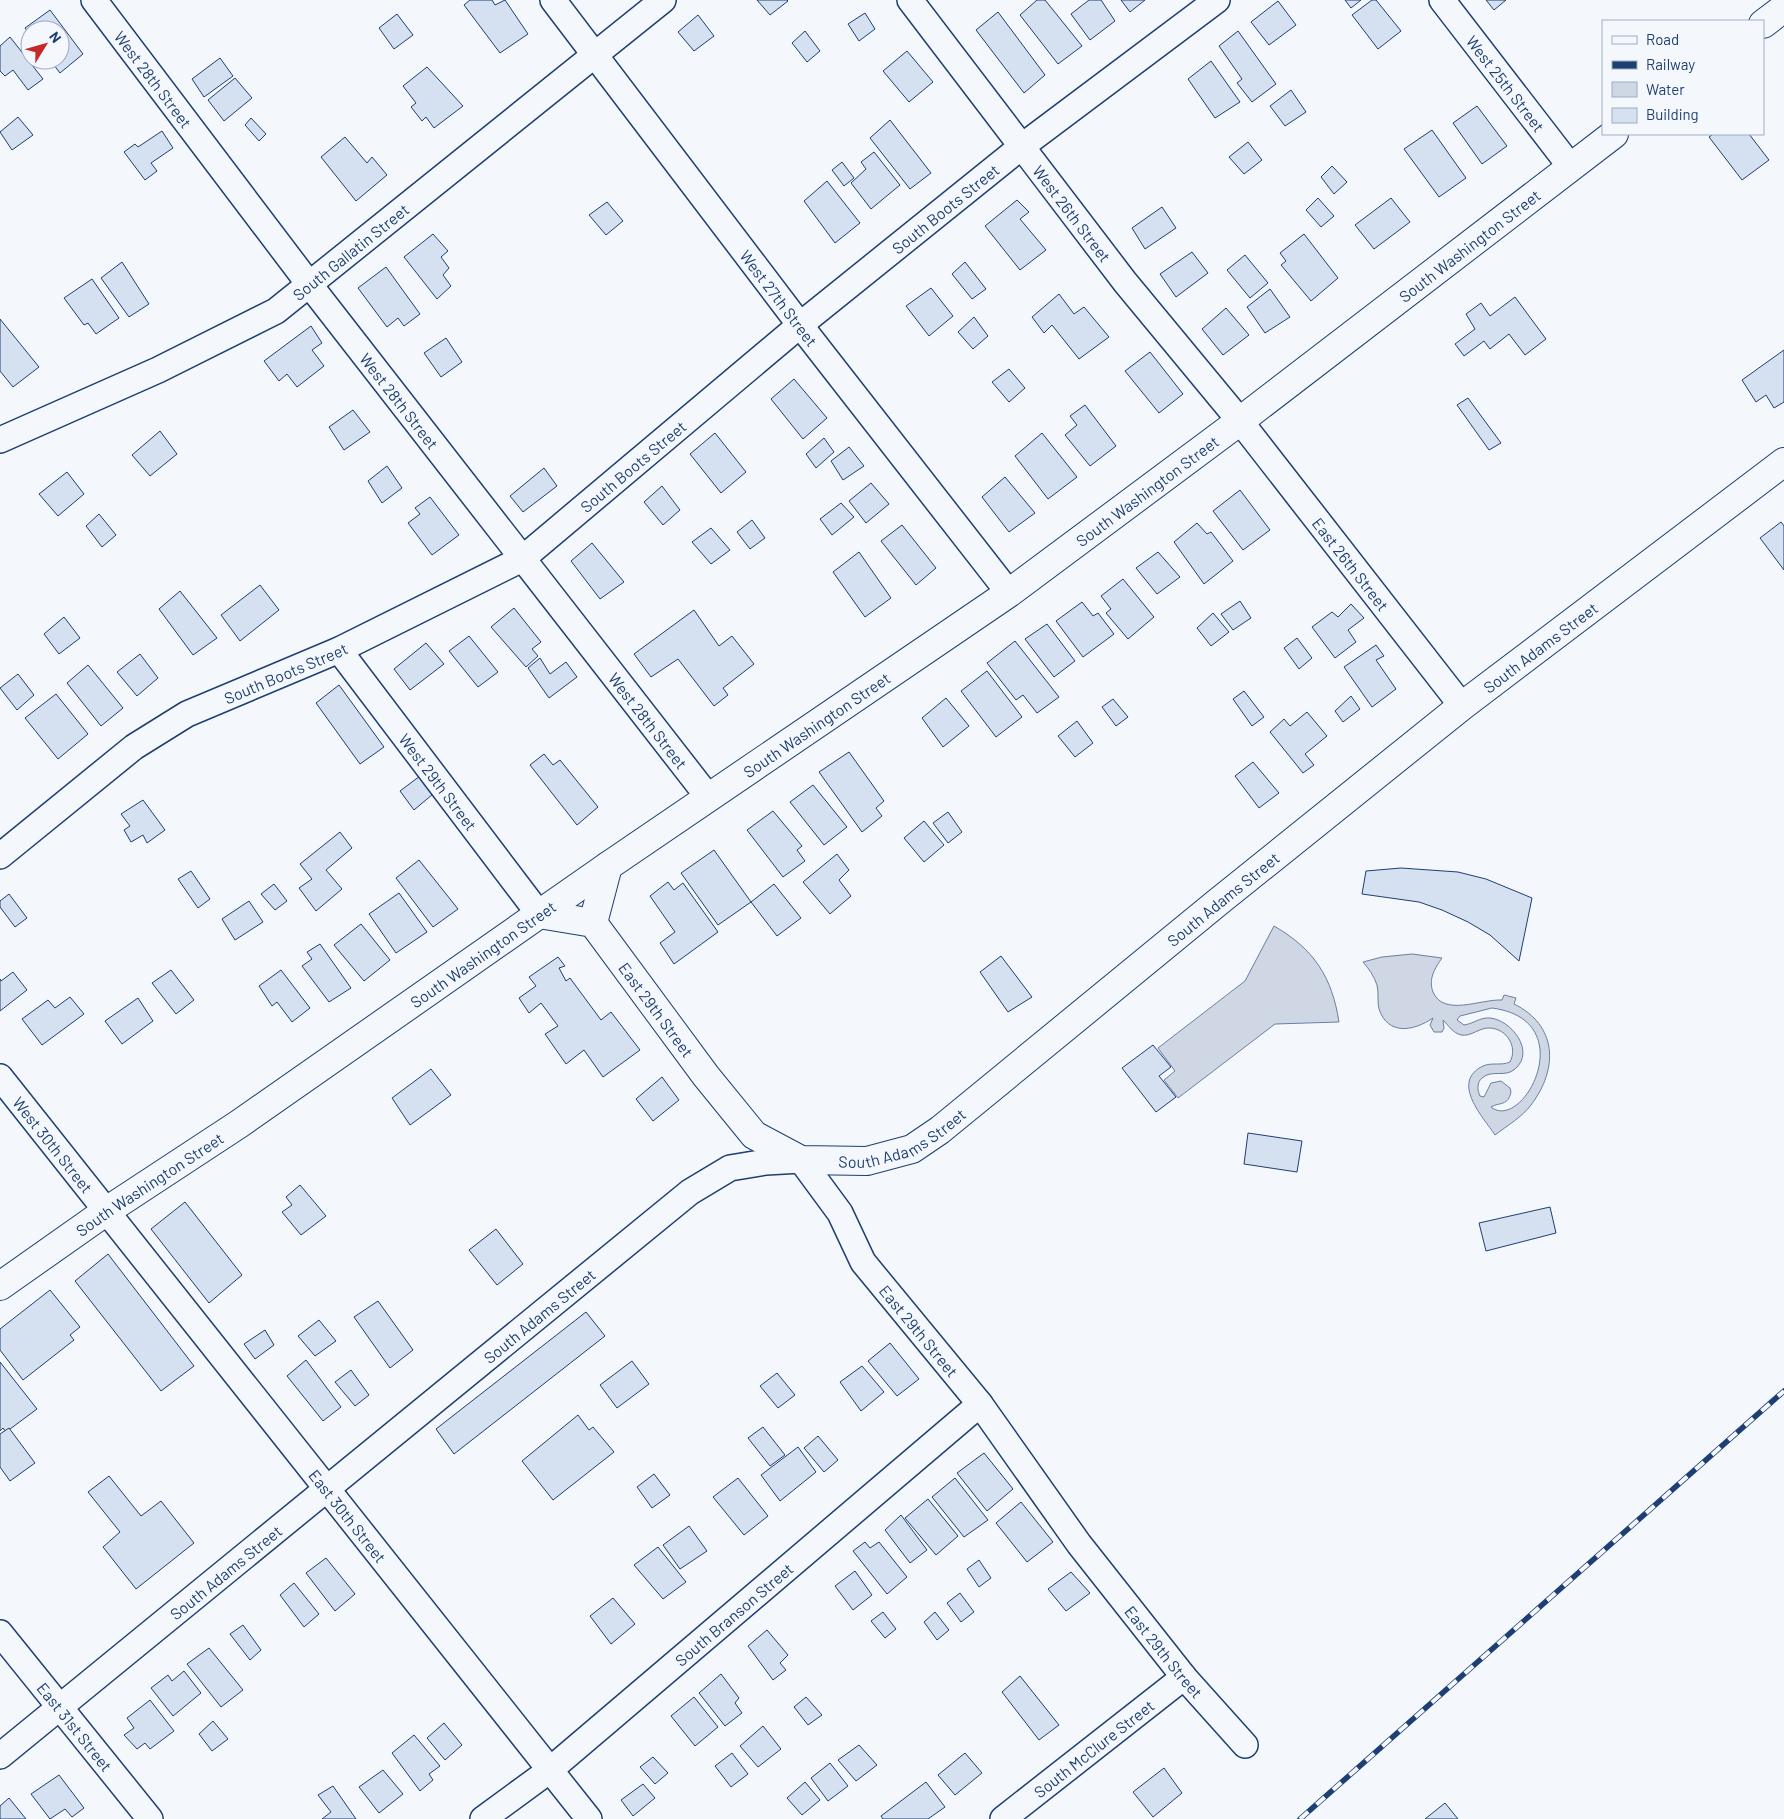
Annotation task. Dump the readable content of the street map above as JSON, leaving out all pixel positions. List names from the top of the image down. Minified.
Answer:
{"streets":{"main road":["South Washington Street","South Adams Street","East 29th Street"],"street":["West 28th Street","West 25th Street","South Boots Street","West 26th Street","South Gallatin Street","West 27th Street","East 26th Street","West 29th Street","West 30th Street","East 30th Street","South Branson Street","East 31st Street","South McClure Street"]},"crossings":[["West 28th Street","South Boots Street"],["West 28th Street","South Washington Street"],["West 28th Street","South Gallatin Street"],["West 25th Street","South Washington Street"],["South Boots Street","West 26th Street"],["South Boots Street","West 27th Street"],["South Boots Street","West 29th Street"],["West 26th Street","South Washington Street"],["West 26th Street","East 26th Street"],["South Washington Street","West 27th Street"],["South Washington Street","East 26th Street"],["South Washington Street","West 29th Street"],["South Washington Street","West 30th Street"],["South Washington Street","East 30th Street"],["South Gallatin Street","West 27th Street"],["East 26th Street","South Adams Street"],["South Adams Street","East 29th Street"],["South Adams Street","East 30th Street"],["South Adams Street","East 31st Street"],["East 29th Street","South Branson Street"],["East 29th Street","South McClure Street"],["West 30th Street","East 30th Street"],["East 30th Street","South Branson Street"]],"legend":["Road","Railway","Water","Building"],"north":"top right"}
